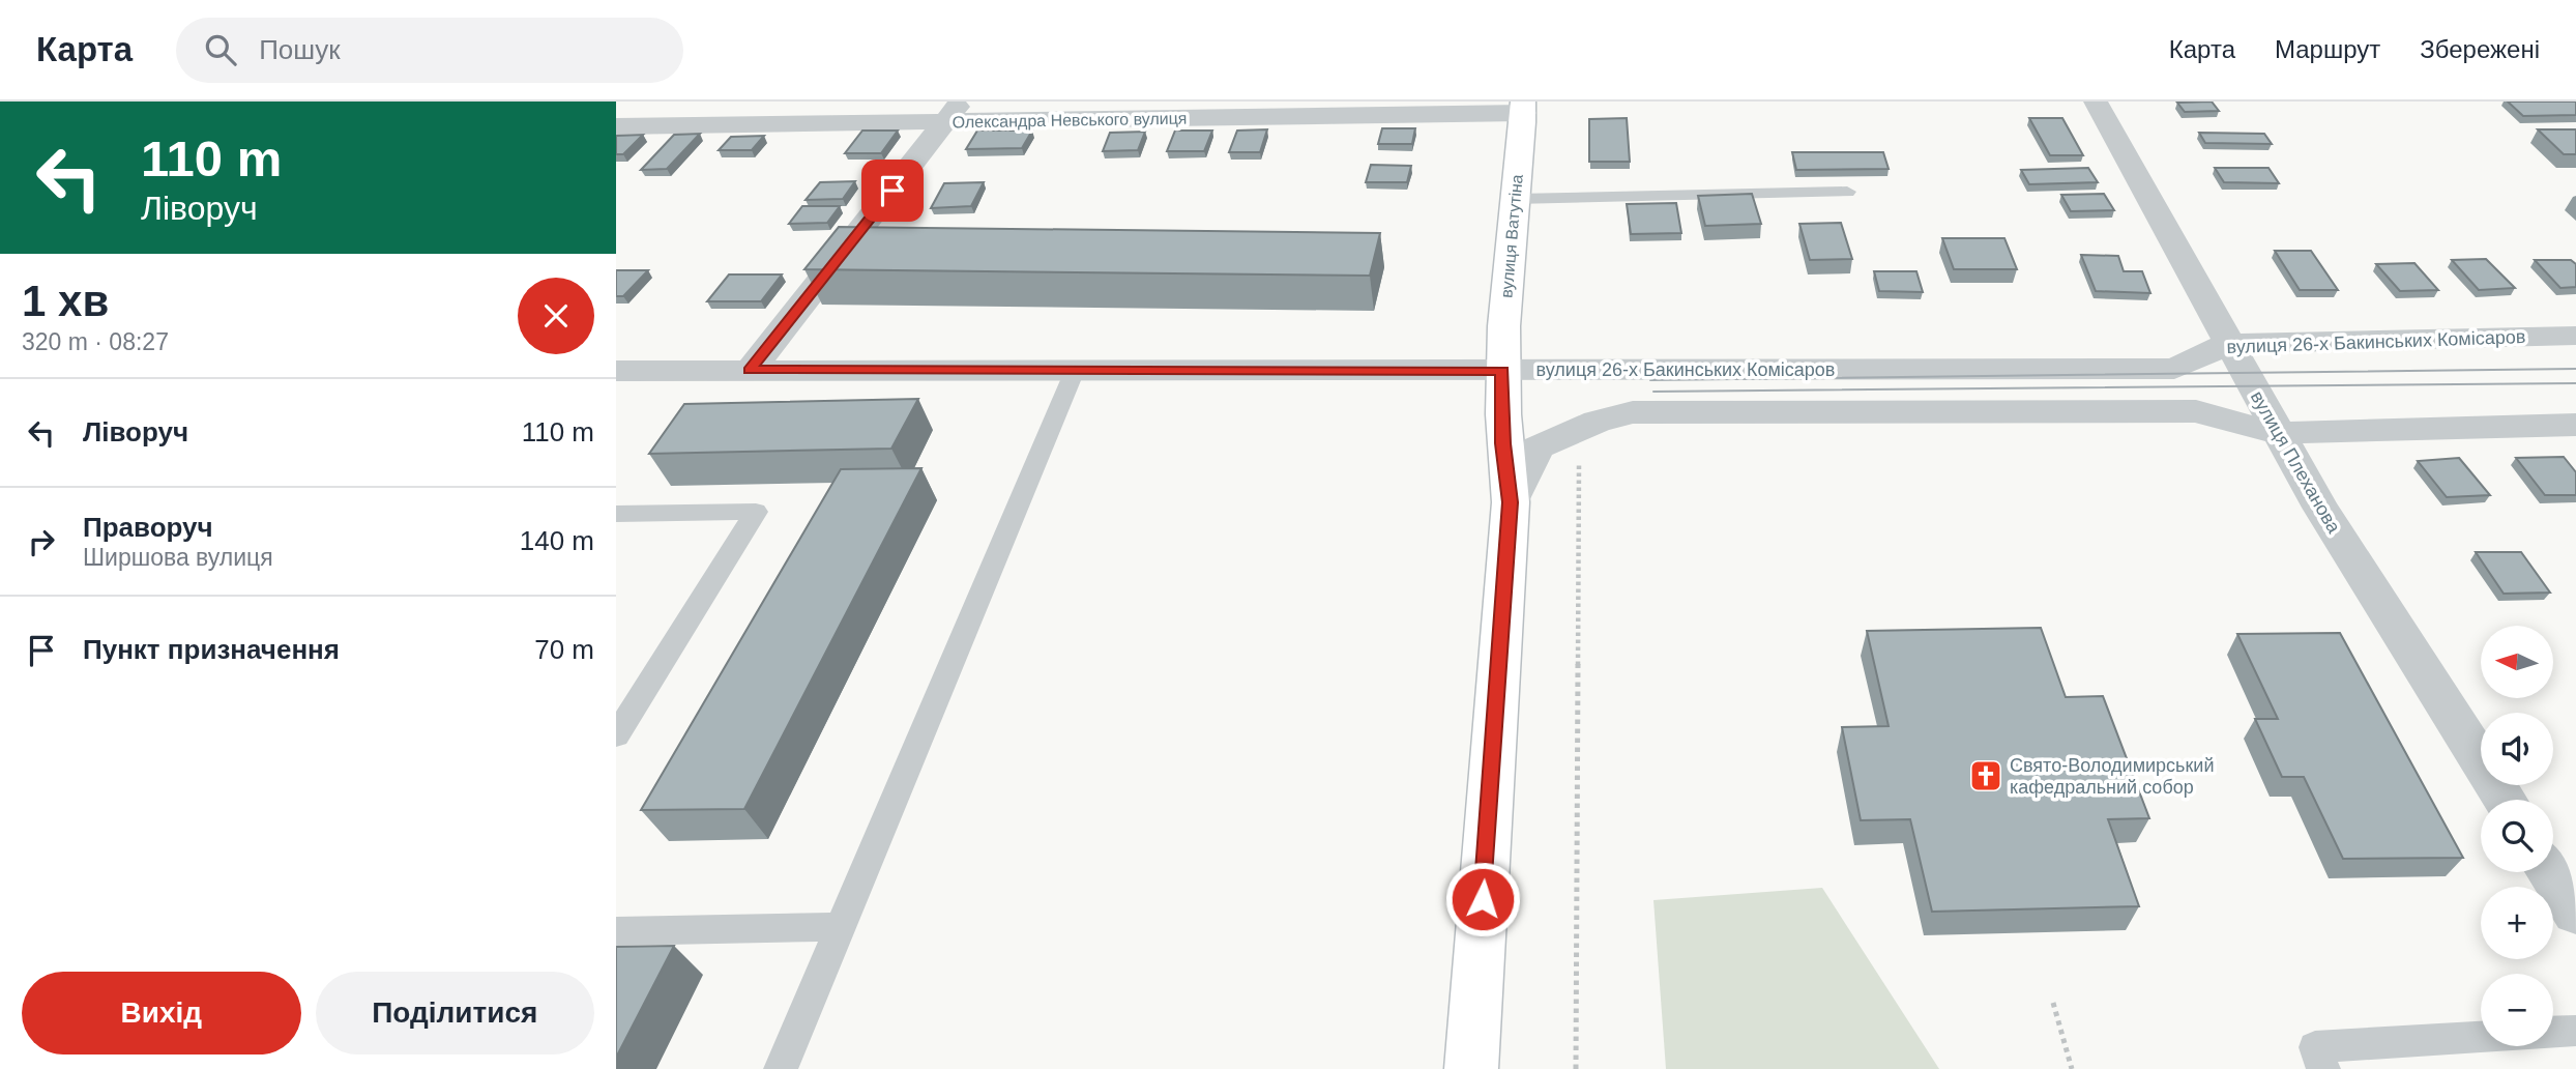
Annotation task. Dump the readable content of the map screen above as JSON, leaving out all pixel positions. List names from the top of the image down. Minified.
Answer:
{"streets":{"street":["Олександра Невського вулиця","вулиця Ватутіна","вулиця 26-х Бакинських Комісаров","вулиця Плеханова"]},"crossings":[["Олександра Невського вулиця","вулиця Ватутіна"],["вулиця Ватутіна","вулиця 26-х Бакинських Комісаров"],["вулиця 26-х Бакинських Комісаров","вулиця Плеханова"]],"places":{"church":["Свято-Володимирський кафедральний собор"]},"north":"left","page":{"header":"Карта","search":"Пошук","nav":["Карта","Маршрут","Збережені"],"turn":["110 m","Ліворуч"],"heading":["1 хв","320 m · 08:27"],"list":[{"name":"Ліворуч","value":"110 m"},{"name":"Праворуч","note":"Ширшова вулиця","value":"140 m"},{"name":"Пункт призначення","value":"70 m"}],"map_buttons":["+","−"],"buttons":["Вихід","Поділитися"]}}
